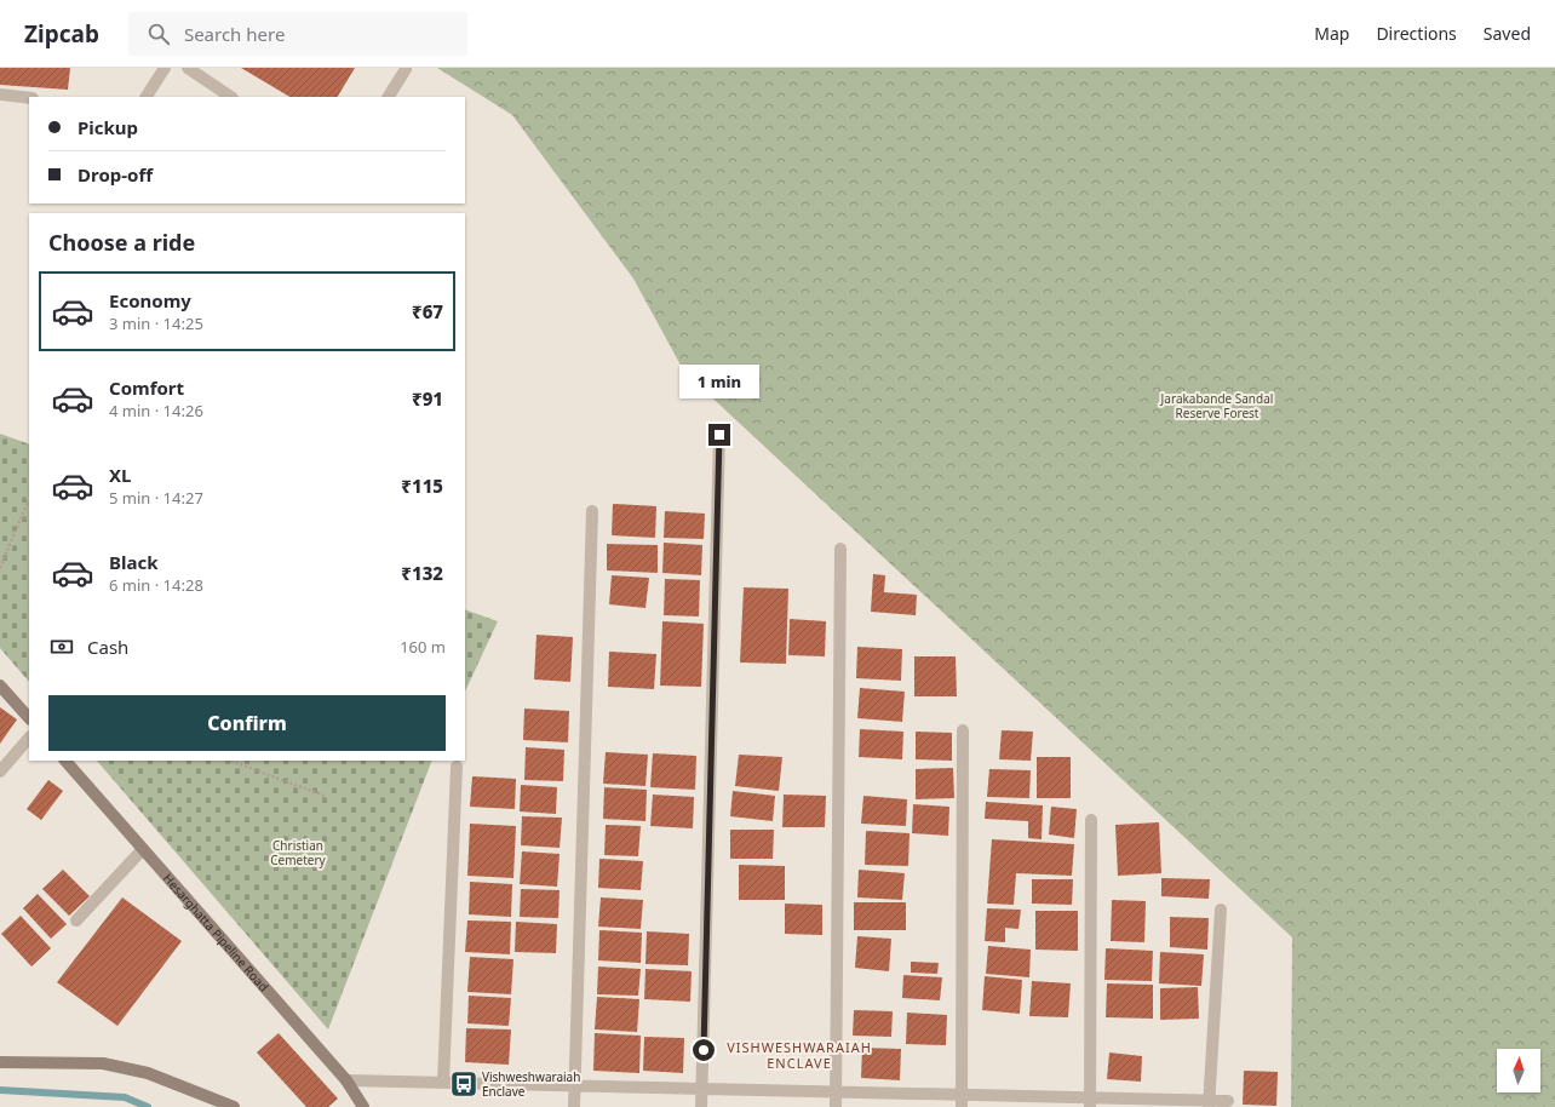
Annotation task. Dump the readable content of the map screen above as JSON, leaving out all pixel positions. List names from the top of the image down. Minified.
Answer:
{"streets":{"main road":["Hesarghatta Pipeline Road"]},"districts":["VISHWESHWARAIAH ENCLAVE"],"parks":["Jarakabande Sandal Reserve Forest","Christian Cemetery"],"places":{"bus stop":["Vishweshwaraiah Enclave"]},"north":"top","page":{"header":"Zipcab","search":"Search here","nav":["Map","Directions","Saved"],"banner":["Pickup","Drop-off"],"heading":"Choose a ride","list":[{"name":"Economy","note":"3 min · 14:25","value":"₹67"},{"name":"Comfort","note":"4 min · 14:26","value":"₹91"},{"name":"XL","note":"5 min · 14:27","value":"₹115"},{"name":"Black","note":"6 min · 14:28","value":"₹132"}],"bubble":"1 min","pay":["Cash","160 m"],"buttons":"Confirm"}}
